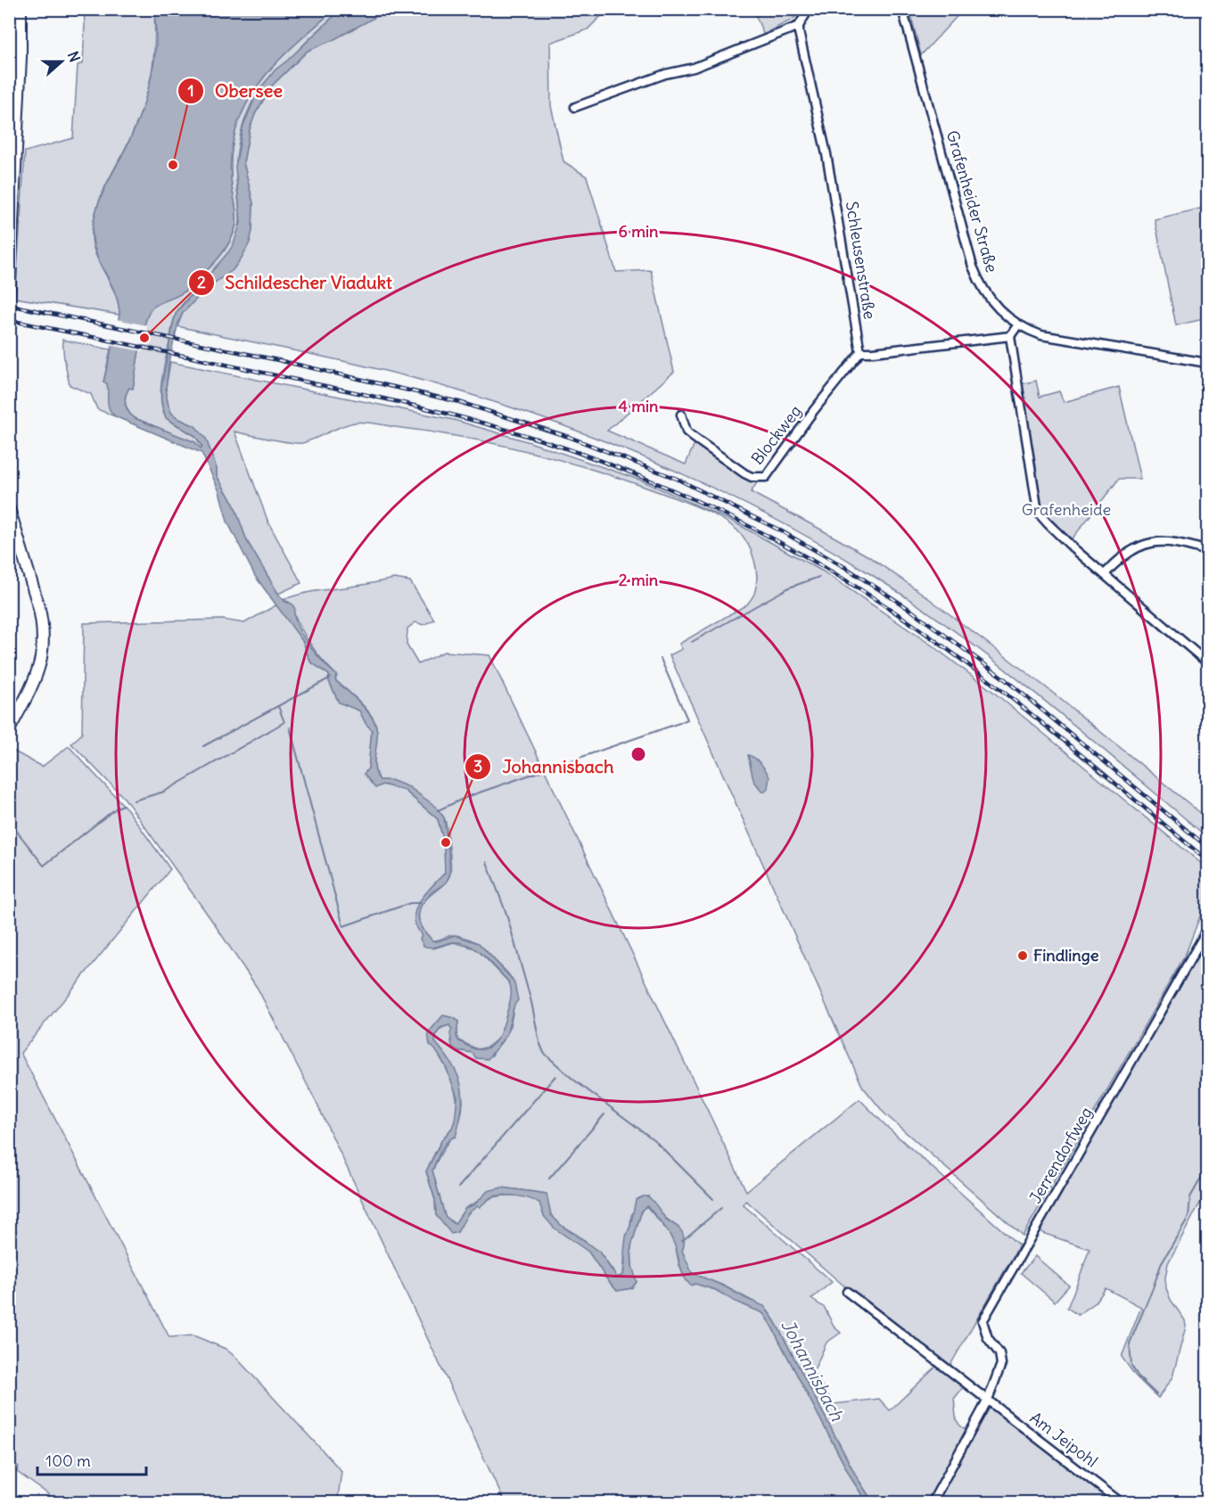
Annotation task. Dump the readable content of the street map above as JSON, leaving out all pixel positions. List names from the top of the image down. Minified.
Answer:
{"streets":{"street":["Grafenheider Straße","Schleusenstraße","Blockweg","Jerrendorfweg","Am Jeipohl"]},"crossings":[["Schleusenstraße","Blockweg"],["Jerrendorfweg","Am Jeipohl"]],"water":["Johannisbach"],"parks":["Grafenheide"],"places":["Obersee","Schildescher Viadukt","Johannisbach","Findlinge"],"scale_bar":"100 m","north":"right","rings":["6 min","4 min","2 min"]}
